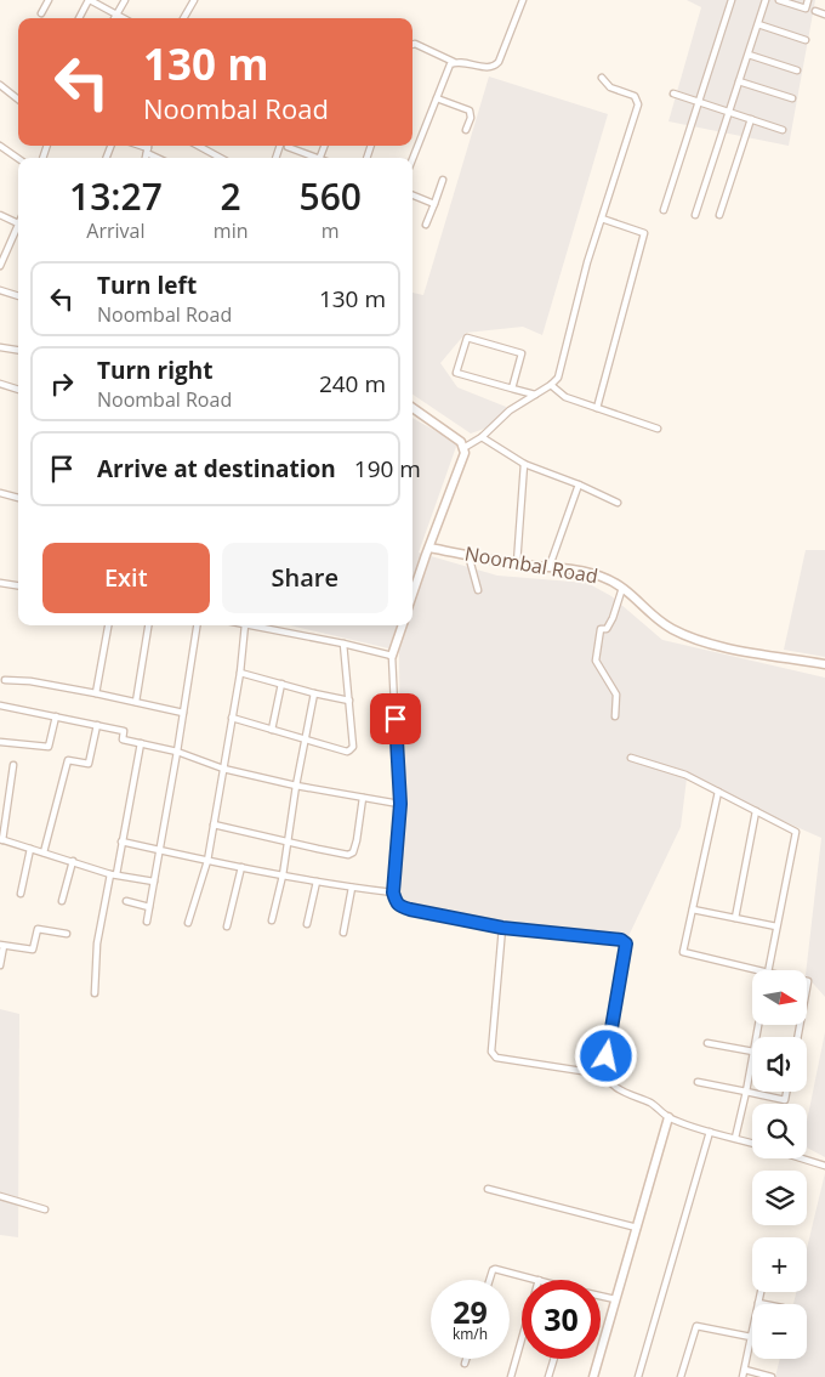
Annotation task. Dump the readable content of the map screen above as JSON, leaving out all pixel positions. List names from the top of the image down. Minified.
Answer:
{"streets":{"street":["Noombal Road"]},"north":"right","page":{"turn":["130 m","Noombal Road"],"eta":["13:27","Arrival","2","min","560","m"],"list":[{"name":"Turn left","note":"Noombal Road","value":"130 m"},{"name":"Turn right","note":"Noombal Road","value":"240 m"},{"name":"Arrive at destination","value":"190 m"}],"buttons":["Exit","Share"],"map_buttons":["+","−"],"speed":"29 km/h","limit":"30"}}
